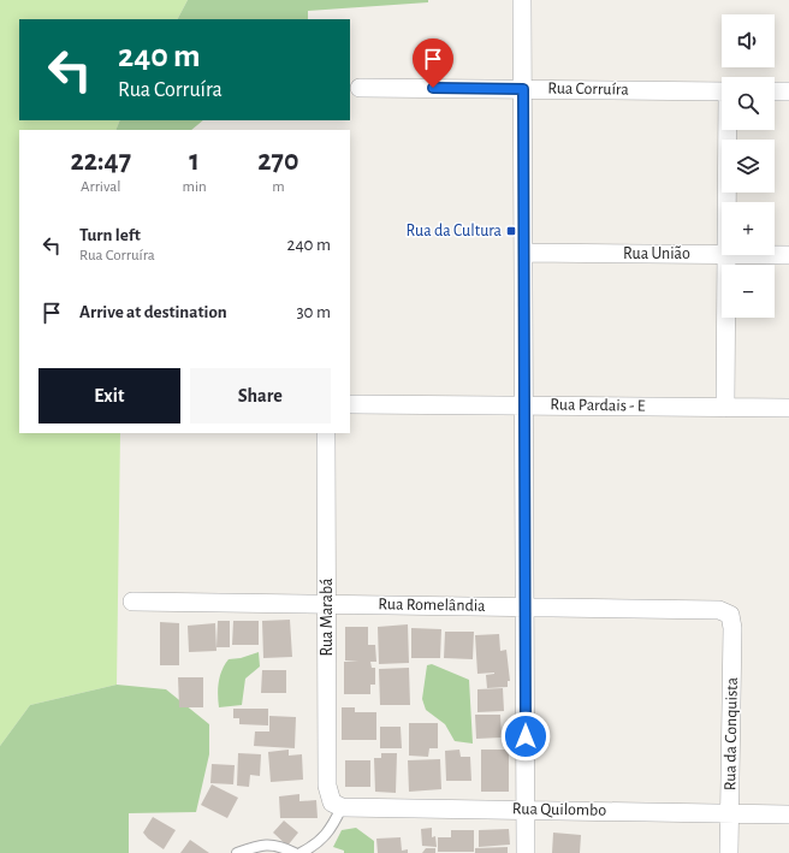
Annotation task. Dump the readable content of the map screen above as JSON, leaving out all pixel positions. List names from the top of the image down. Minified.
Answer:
{"streets":{"street":["Rua Corruíra","Rua União","Rua Pardais - E","Rua Romelândia","Rua Marabá","Rua da Conquista","Rua Quilombo"]},"crossings":[["Rua Romelândia","Rua Marabá"],["Rua Romelândia","Rua da Conquista"],["Rua Marabá","Rua Quilombo"],["Rua da Conquista","Rua Quilombo"]],"places":{"transit":["Rua da Cultura"]},"page":{"map_buttons":["+","−"],"turn":["240 m","Rua Corruíra"],"eta":["22:47","Arrival","1","min","270","m"],"list":[{"name":"Turn left","note":"Rua Corruíra","value":"240 m"},{"name":"Arrive at destination","value":"30 m"}],"buttons":["Exit","Share"]}}
